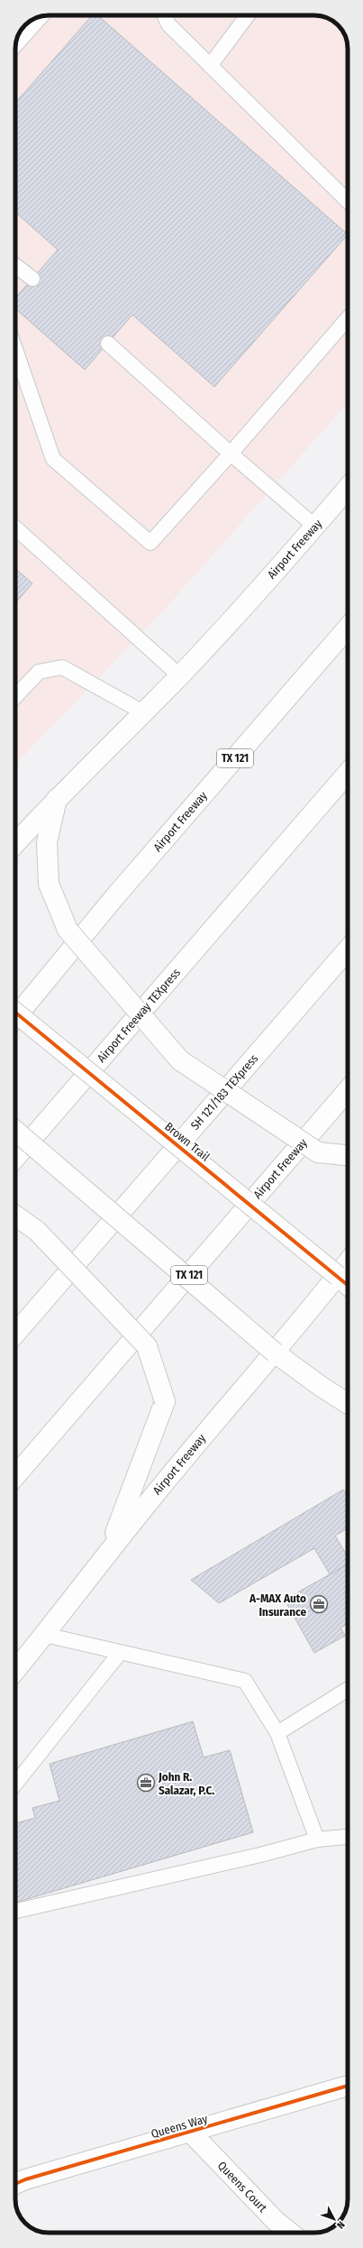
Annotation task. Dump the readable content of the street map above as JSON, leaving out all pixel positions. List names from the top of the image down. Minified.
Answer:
{"streets":{"main road":["Airport Freeway","TX 121","Airport Freeway TEXpress","SH 121/183 TEXpress","Brown Trail","Queens Way","Queens Court"]},"crossings":[["Airport Freeway","Brown Trail"],["Queens Way","Queens Court"]],"places":{"office":["A-MAX Auto Insurance","John R. Salazar, P.C."]},"north":"bottom right"}
